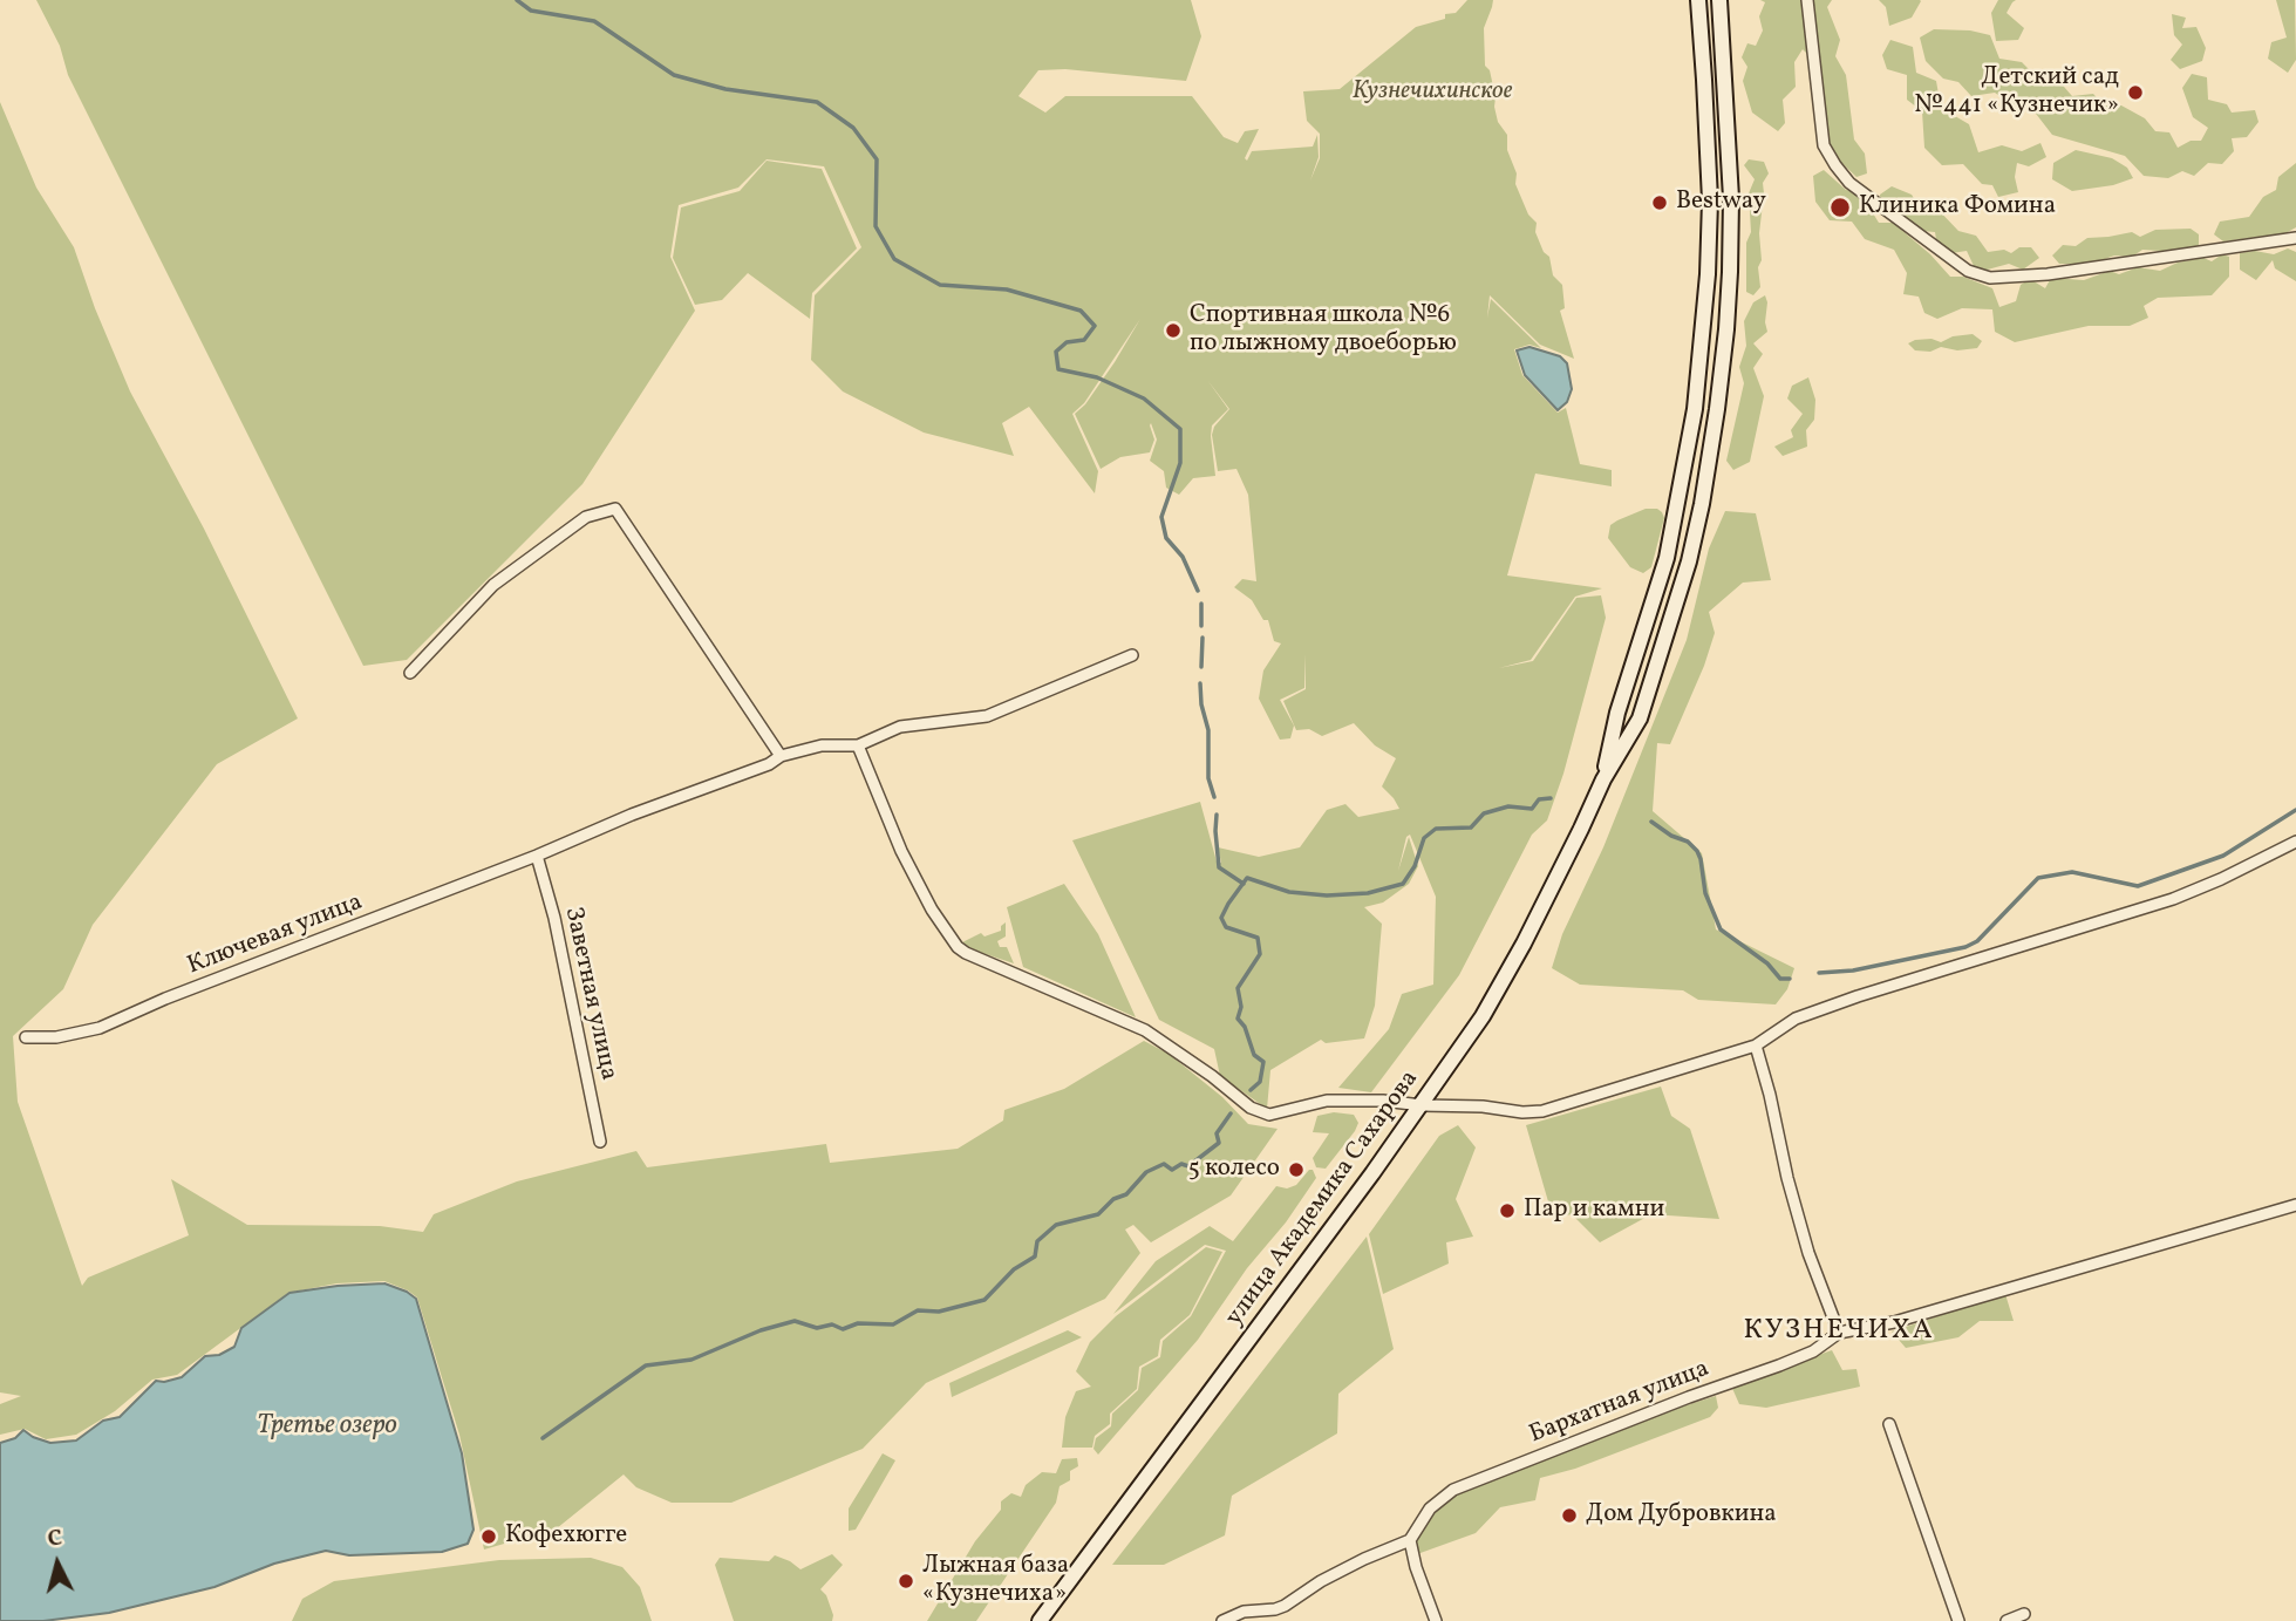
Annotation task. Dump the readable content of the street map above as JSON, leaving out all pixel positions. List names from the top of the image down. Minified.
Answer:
{"streets":{"main road":["улица Академика Сахарова"],"street":["Ключевая улица","Заветная улица","Бархатная улица"]},"crossings":[["Ключевая улица","Заветная улица"]],"districts":["КУЗНЕЧИХА"],"water":["Третье озеро"],"parks":["Кузнечихинское"],"places":["Детский сад №441 «Кузнечик»","Bestway","Клиника Фомина","Спортивная школа №6 по лыжному двоеборью","5 колесо","Пар и камни","Дом Дубровкина","Кофехюгге","Лыжная база «Кузнечиха»"],"north":"top"}
